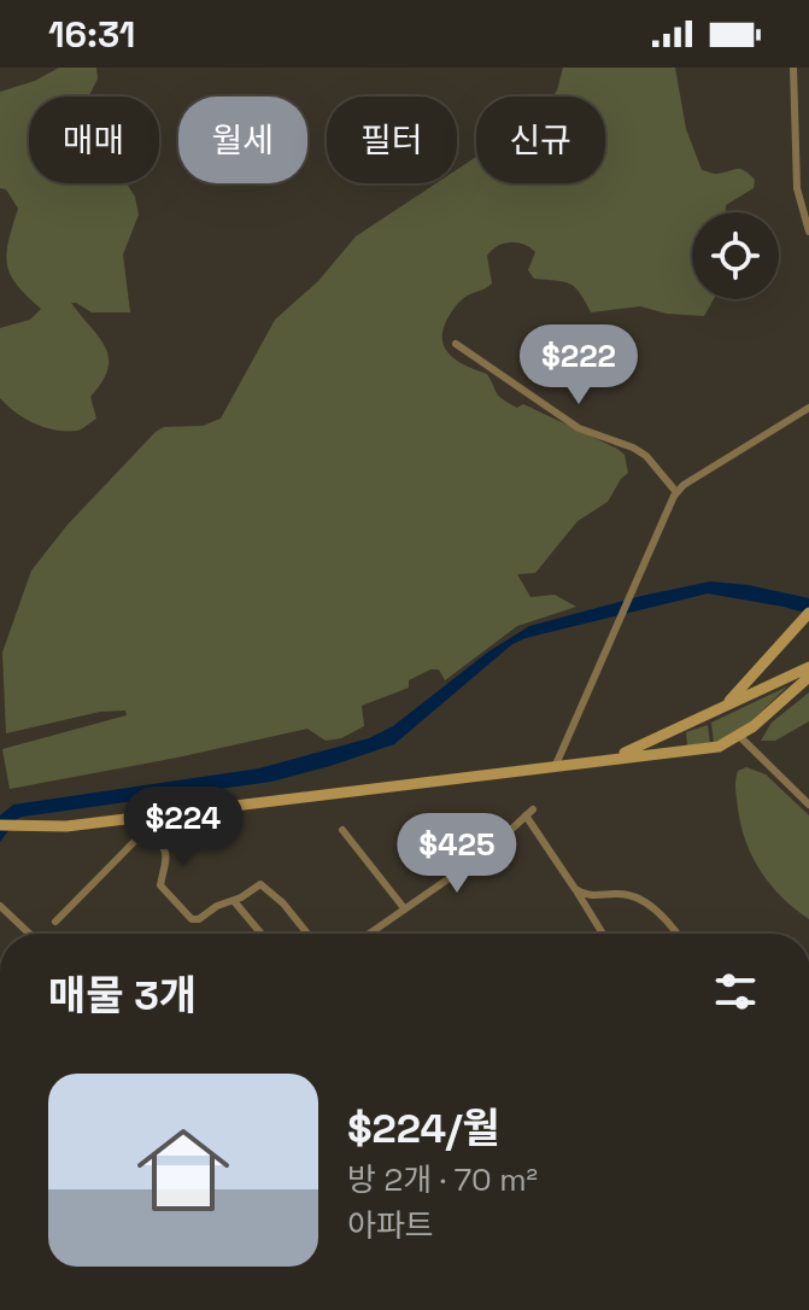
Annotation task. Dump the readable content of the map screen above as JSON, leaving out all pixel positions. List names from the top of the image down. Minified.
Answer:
{"page":{"status":"16:31","chip":["매매","월세","필터","신규"],"price":["$222","$224","$425"],"heading":"매물 3개","list":[{"name":"$224/월","note":"방 2개 · 70 m² · 아파트"}]}}
